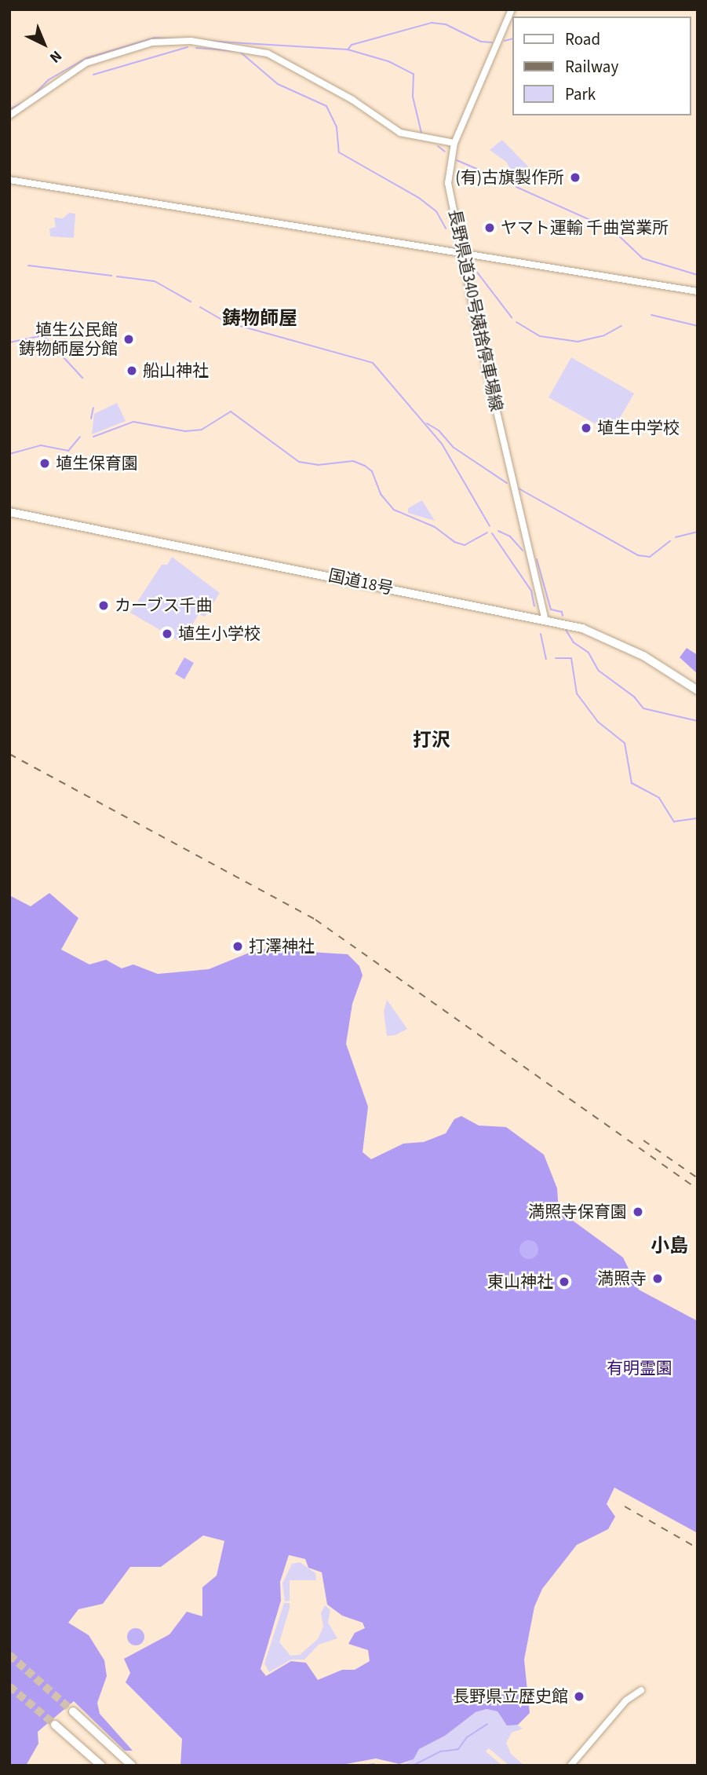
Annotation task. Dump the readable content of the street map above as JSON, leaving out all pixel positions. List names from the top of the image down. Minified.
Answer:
{"streets":{"highway":["国道18号"],"street":["長野県道340号姨捨停車場線"]},"crossings":[["長野県道340号姨捨停車場線","国道18号"]],"districts":["鋳物師屋","打沢","小島"],"parks":["有明霊園"],"places":["(有)古旗製作所","ヤマト運輸 千曲営業所","埴生公民館 鋳物師屋分館","船山神社","埴生中学校","埴生保育園","カーブス千曲","埴生小学校","打澤神社","満照寺保育園","満照寺","東山神社","長野県立歴史館"],"legend":["Road","Railway","Park"],"north":"bottom right"}
